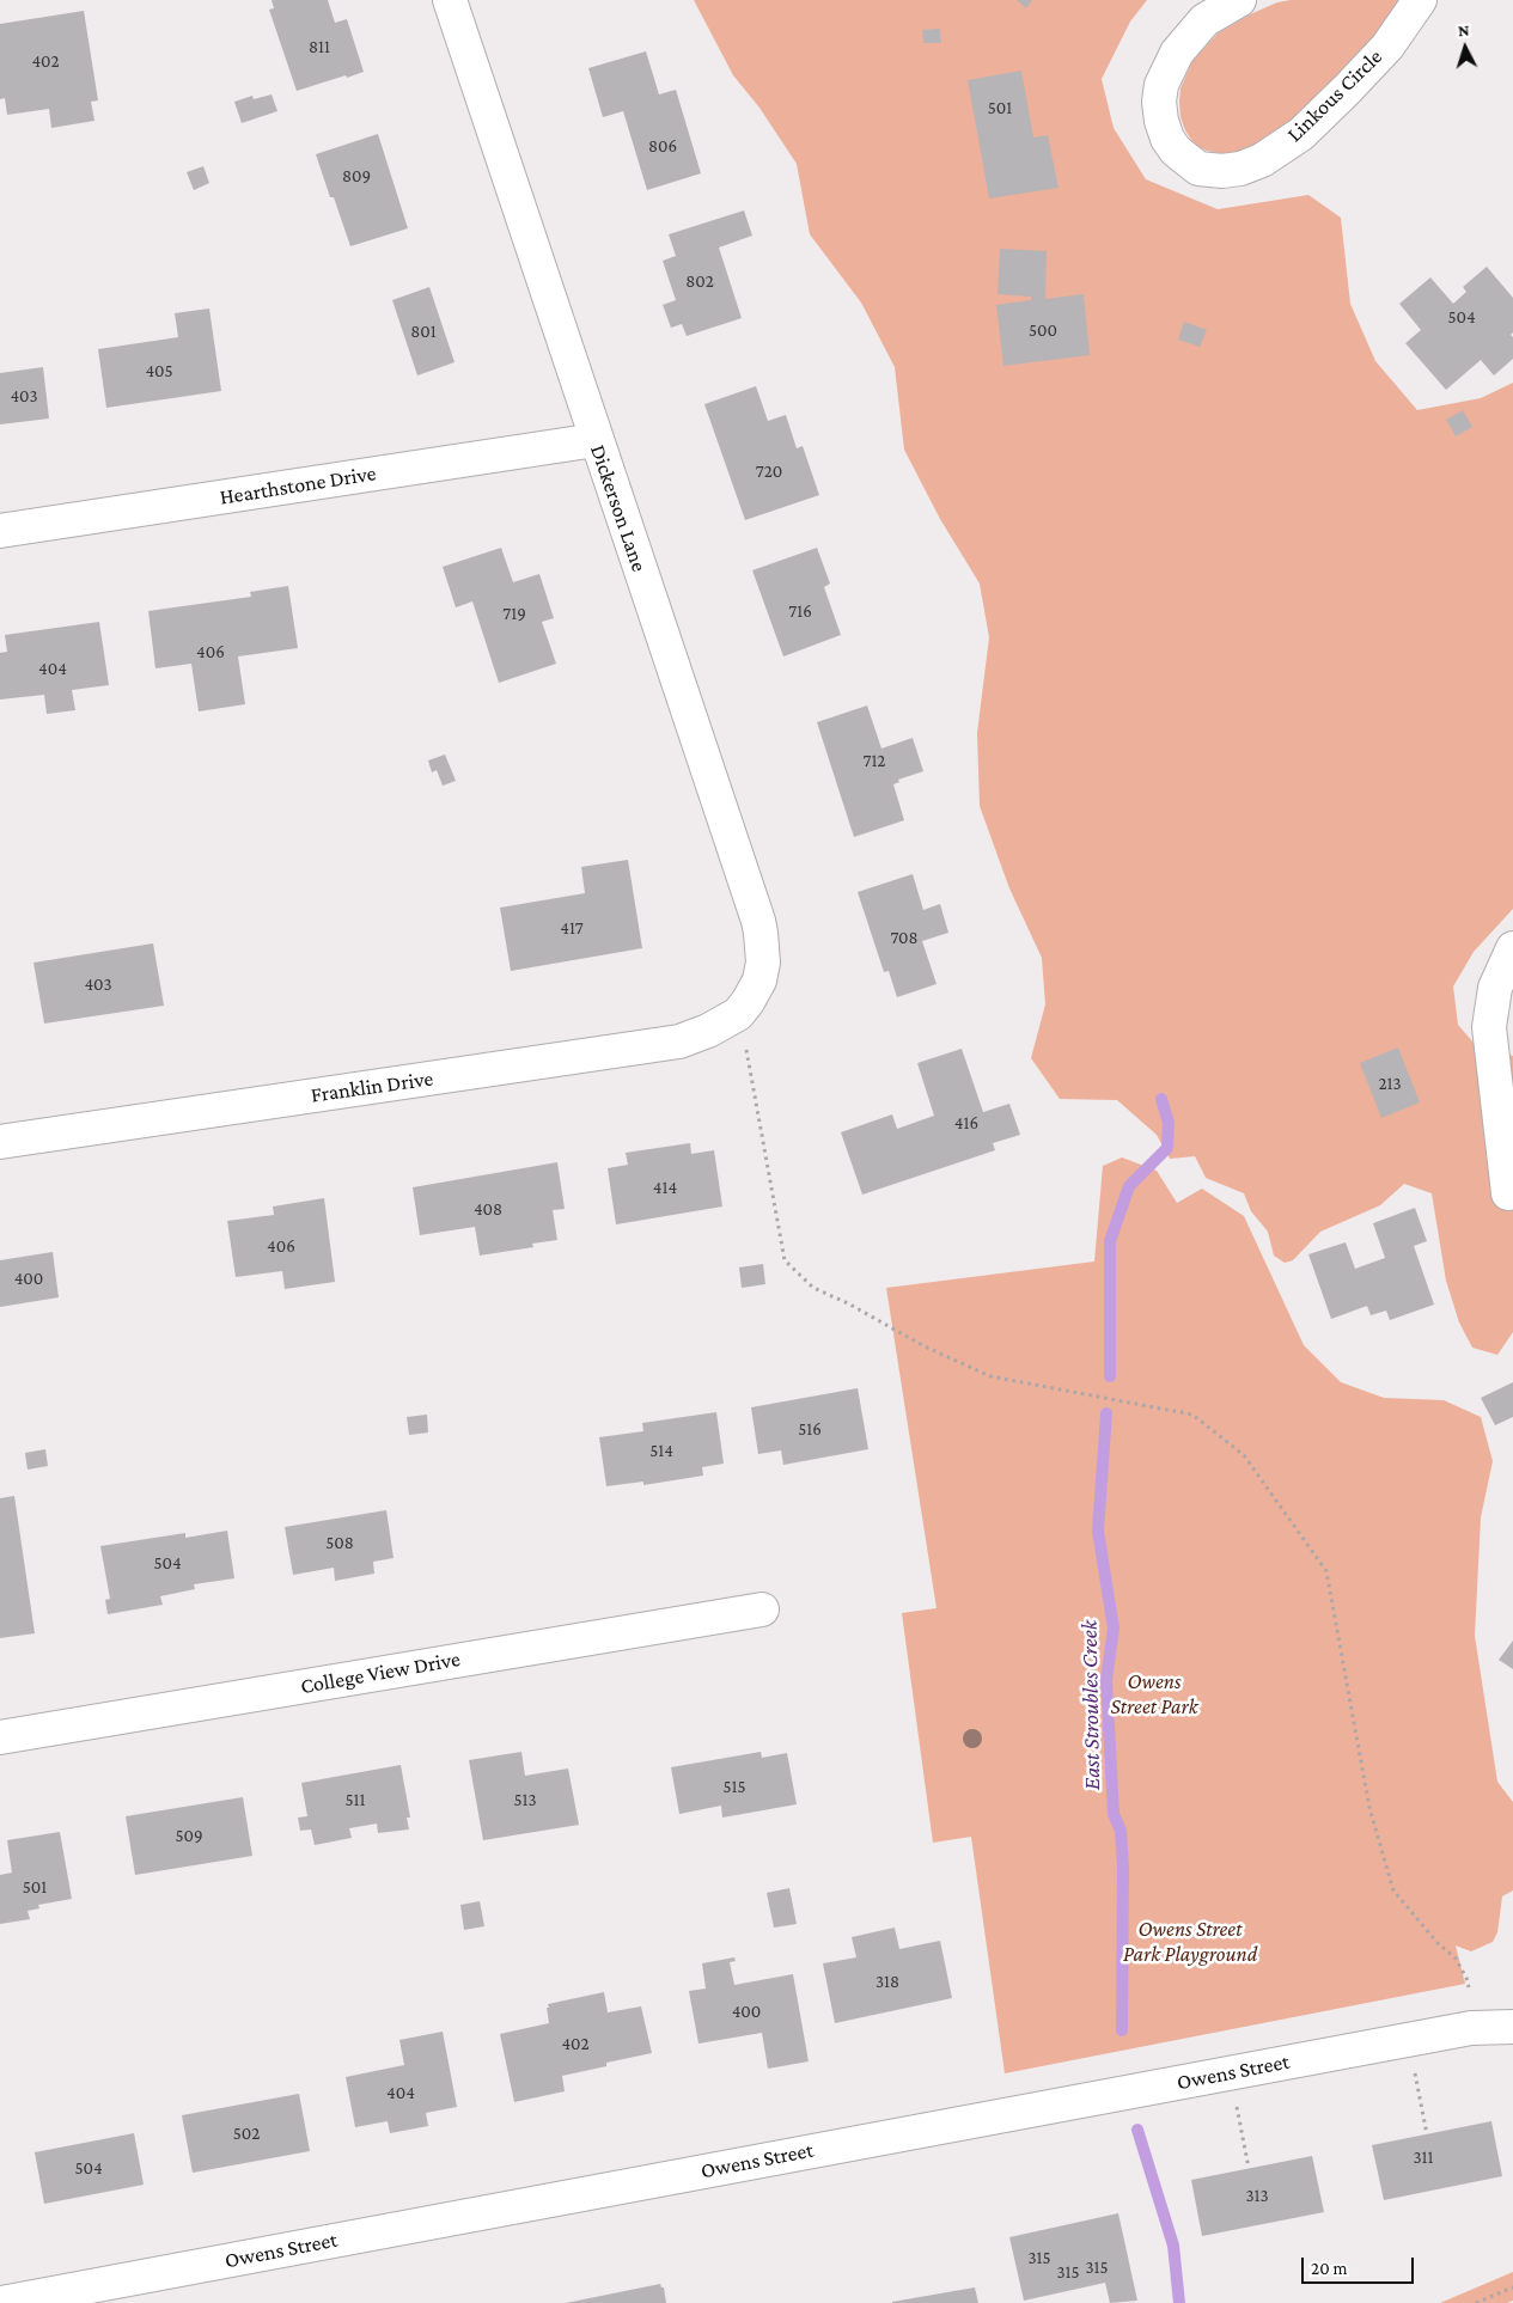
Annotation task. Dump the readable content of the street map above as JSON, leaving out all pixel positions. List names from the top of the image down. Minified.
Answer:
{"streets":{"street":["Linkous Circle","Hearthstone Drive","Dickerson Lane","Franklin Drive","College View Drive","Owens Street"]},"crossings":[["Hearthstone Drive","Dickerson Lane"],["Dickerson Lane","Franklin Drive"]],"water":["East Stroubles Creek"],"parks":["Owens Street Park","Owens Street Park Playground"],"house_numbers":["811","402","501","806","809","802","504","500","801","405","403","720","716","719","406","404","712","417","708","403","213","416","414","408","406","400","516","514","508","504","515","511","513","509","501","318","400","402","404","502","311","504","313","315","315","315"],"scale_bar":"20 m","north":"top"}
